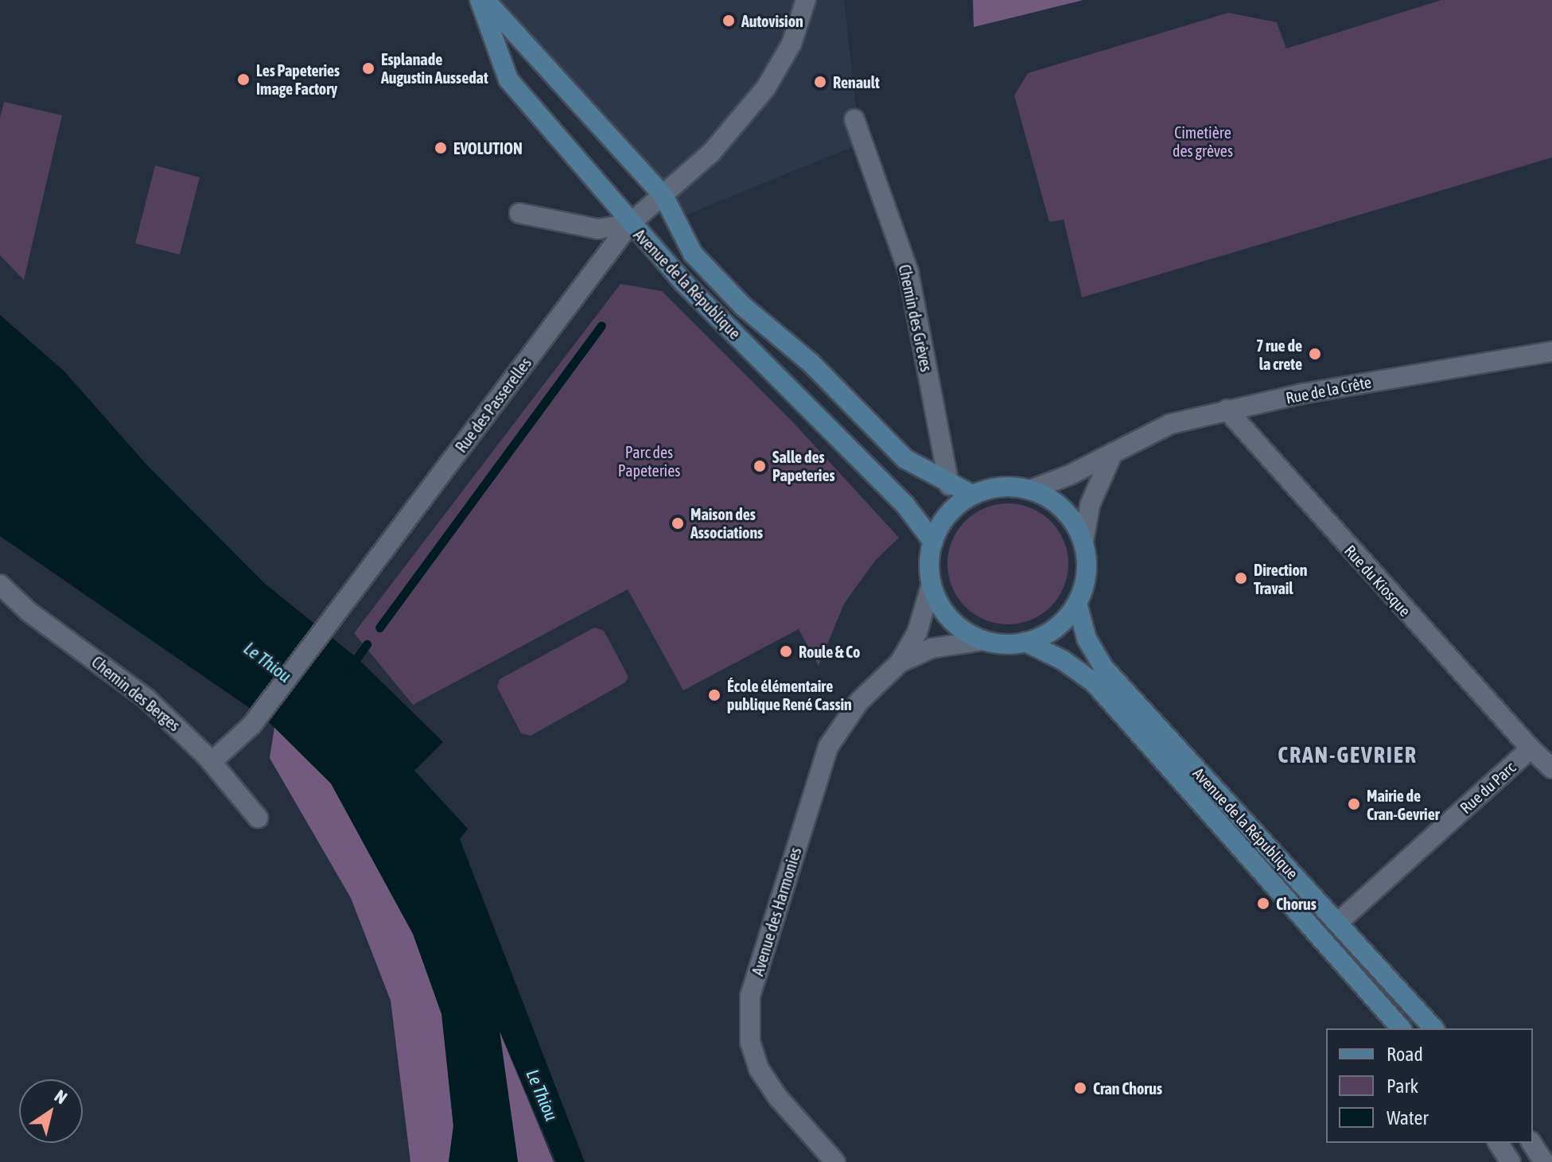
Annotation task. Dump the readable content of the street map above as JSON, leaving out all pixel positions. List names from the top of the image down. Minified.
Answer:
{"streets":{"main road":["Avenue de la République"],"street":["Chemin des Grèves","Rue de la Crête","Rue des Passerelles","Rue du Kiosque","Chemin des Berges","Rue du Parc","Avenue des Harmonies"]},"crossings":[["Avenue de la République","Chemin des Grèves"],["Avenue de la République","Rue de la Crête"],["Avenue de la République","Rue des Passerelles"],["Avenue de la République","Rue du Parc"],["Avenue de la République","Avenue des Harmonies"],["Rue de la Crête","Rue du Kiosque"],["Rue de la Crête","Avenue des Harmonies"],["Rue des Passerelles","Chemin des Berges"],["Rue du Kiosque","Rue du Parc"]],"districts":["CRAN-GEVRIER"],"water":["Le Thiou"],"parks":["Cimetière des grèves","Parc des Papeteries"],"places":["Autovision","Esplanade Augustin Aussedat","Les Papeteries Image Factory","Renault","EVOLUTION","7 rue de la crete","Salle des Papeteries","Maison des Associations","Direction Travail","Roule & Co","École élémentaire publique René Cassin","Mairie de Cran-Gevrier","Chorus","Cran Chorus"],"legend":["Road","Park","Water"],"north":"top right"}
